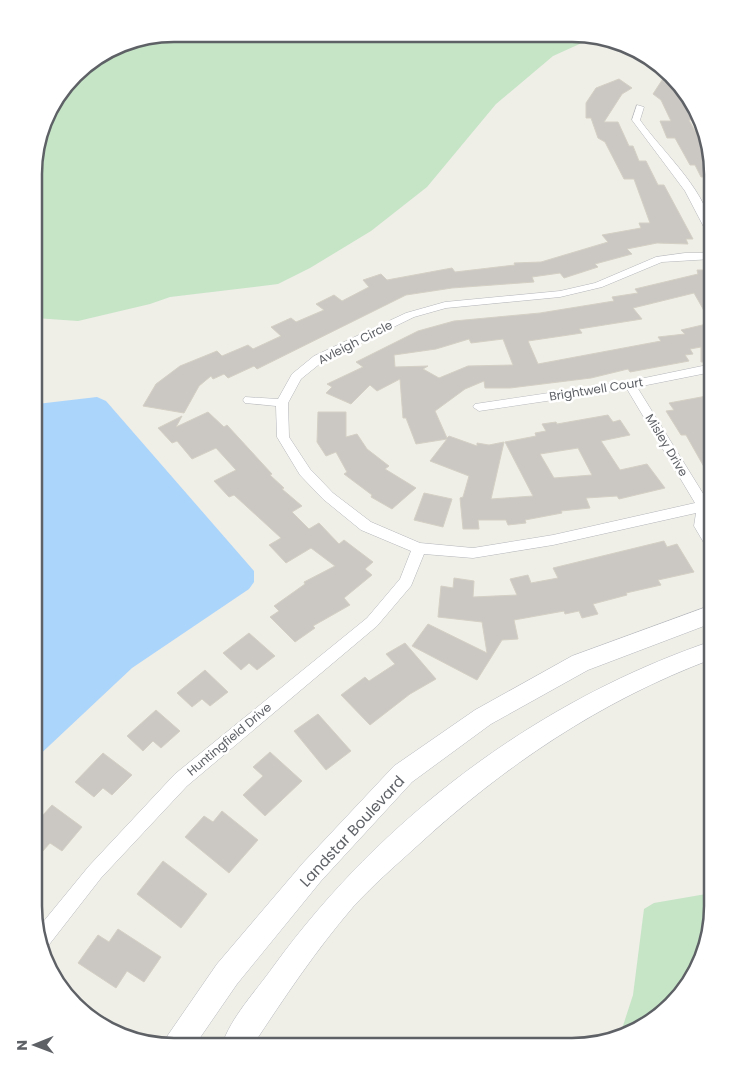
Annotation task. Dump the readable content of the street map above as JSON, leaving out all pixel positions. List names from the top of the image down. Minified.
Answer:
{"streets":{"main road":["Landstar Boulevard"],"street":["Avleigh Circle","Brightwell Court","Misley Drive","Huntingfield Drive"]},"crossings":[["Avleigh Circle","Huntingfield Drive"],["Brightwell Court","Misley Drive"]],"north":"left"}
